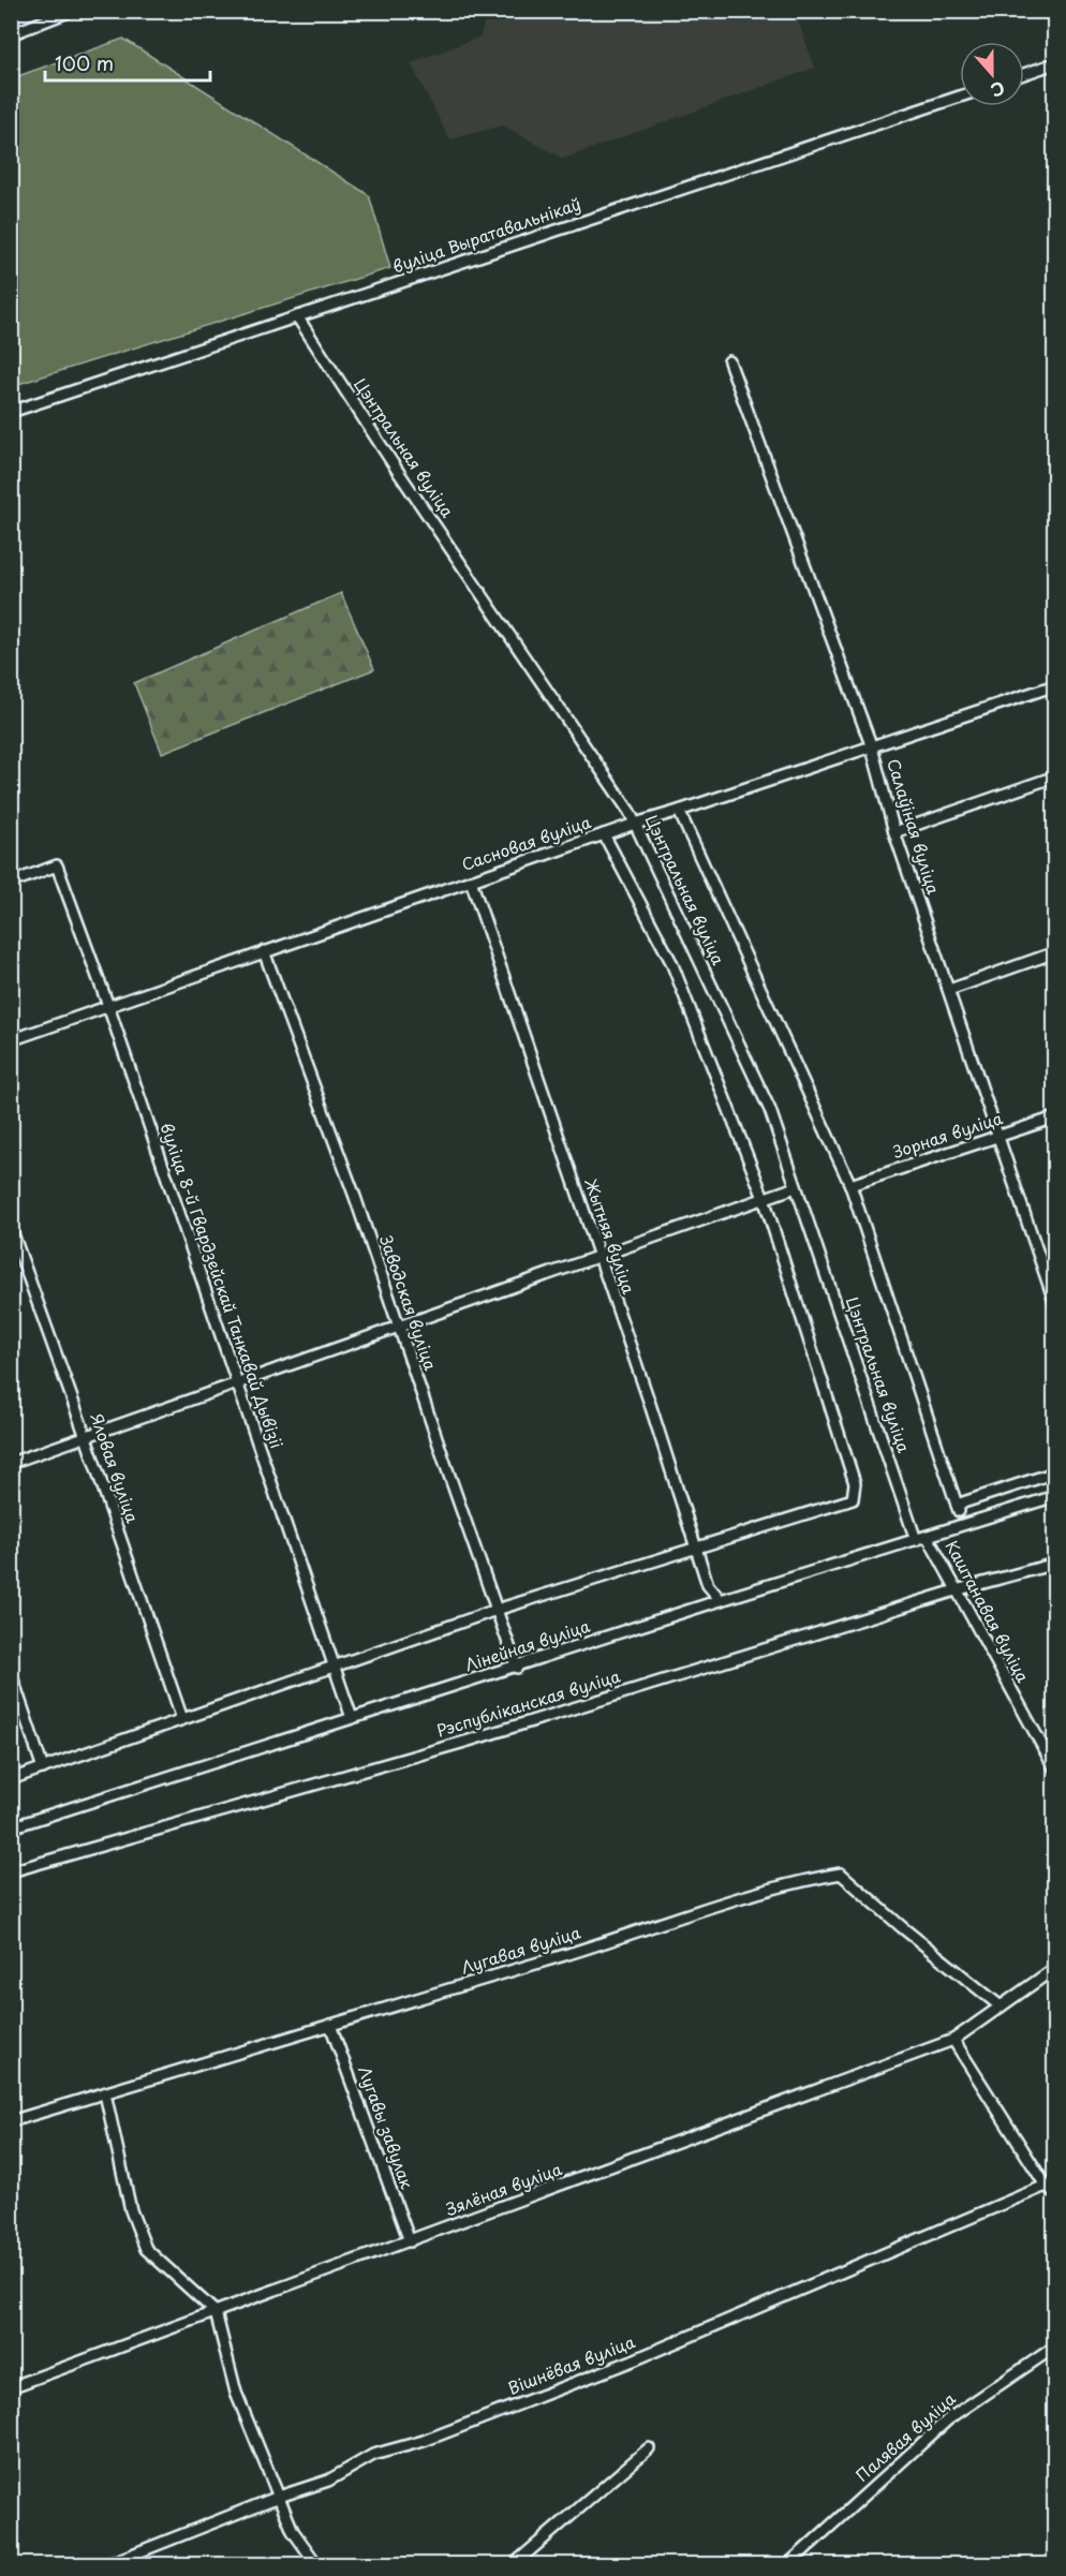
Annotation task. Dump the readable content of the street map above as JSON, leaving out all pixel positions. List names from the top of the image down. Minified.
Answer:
{"streets":{"street":["вуліца Выратавальнікаў","Цэнтральная вуліца","Салаўіная вуліца","Сасновая вуліца","Зорная вуліца","Жытняя вуліца","вуліца 8-й Гвардзейскай Танкавай Дывізіі","Заводская вуліца","Яловая вуліца","Каштанавая вуліца","Лінейная вуліца","Рэспубліканская вуліца","Лугавая вуліца","Лугавы завулак","Зялёная вуліца","Вішнёвая вуліца","Палявая вуліца"]},"crossings":[["вуліца Выратавальнікаў","Цэнтральная вуліца"],["Цэнтральная вуліца","Сасновая вуліца"],["Цэнтральная вуліца","Зорная вуліца"],["Цэнтральная вуліца","Лінейная вуліца"],["Салаўіная вуліца","Сасновая вуліца"],["Салаўіная вуліца","Зорная вуліца"],["Сасновая вуліца","Жытняя вуліца"],["Сасновая вуліца","вуліца 8-й Гвардзейскай Танкавай Дывізіі"],["Сасновая вуліца","Заводская вуліца"],["Жытняя вуліца","Лінейная вуліца"],["вуліца 8-й Гвардзейскай Танкавай Дывізіі","Лінейная вуліца"],["Заводская вуліца","Лінейная вуліца"],["Каштанавая вуліца","Лінейная вуліца"],["Каштанавая вуліца","Рэспубліканская вуліца"],["Лугавая вуліца","Лугавы завулак"],["Лугавая вуліца","Зялёная вуліца"],["Лугавы завулак","Зялёная вуліца"]],"scale_bar":"100 m","north":"bottom"}
